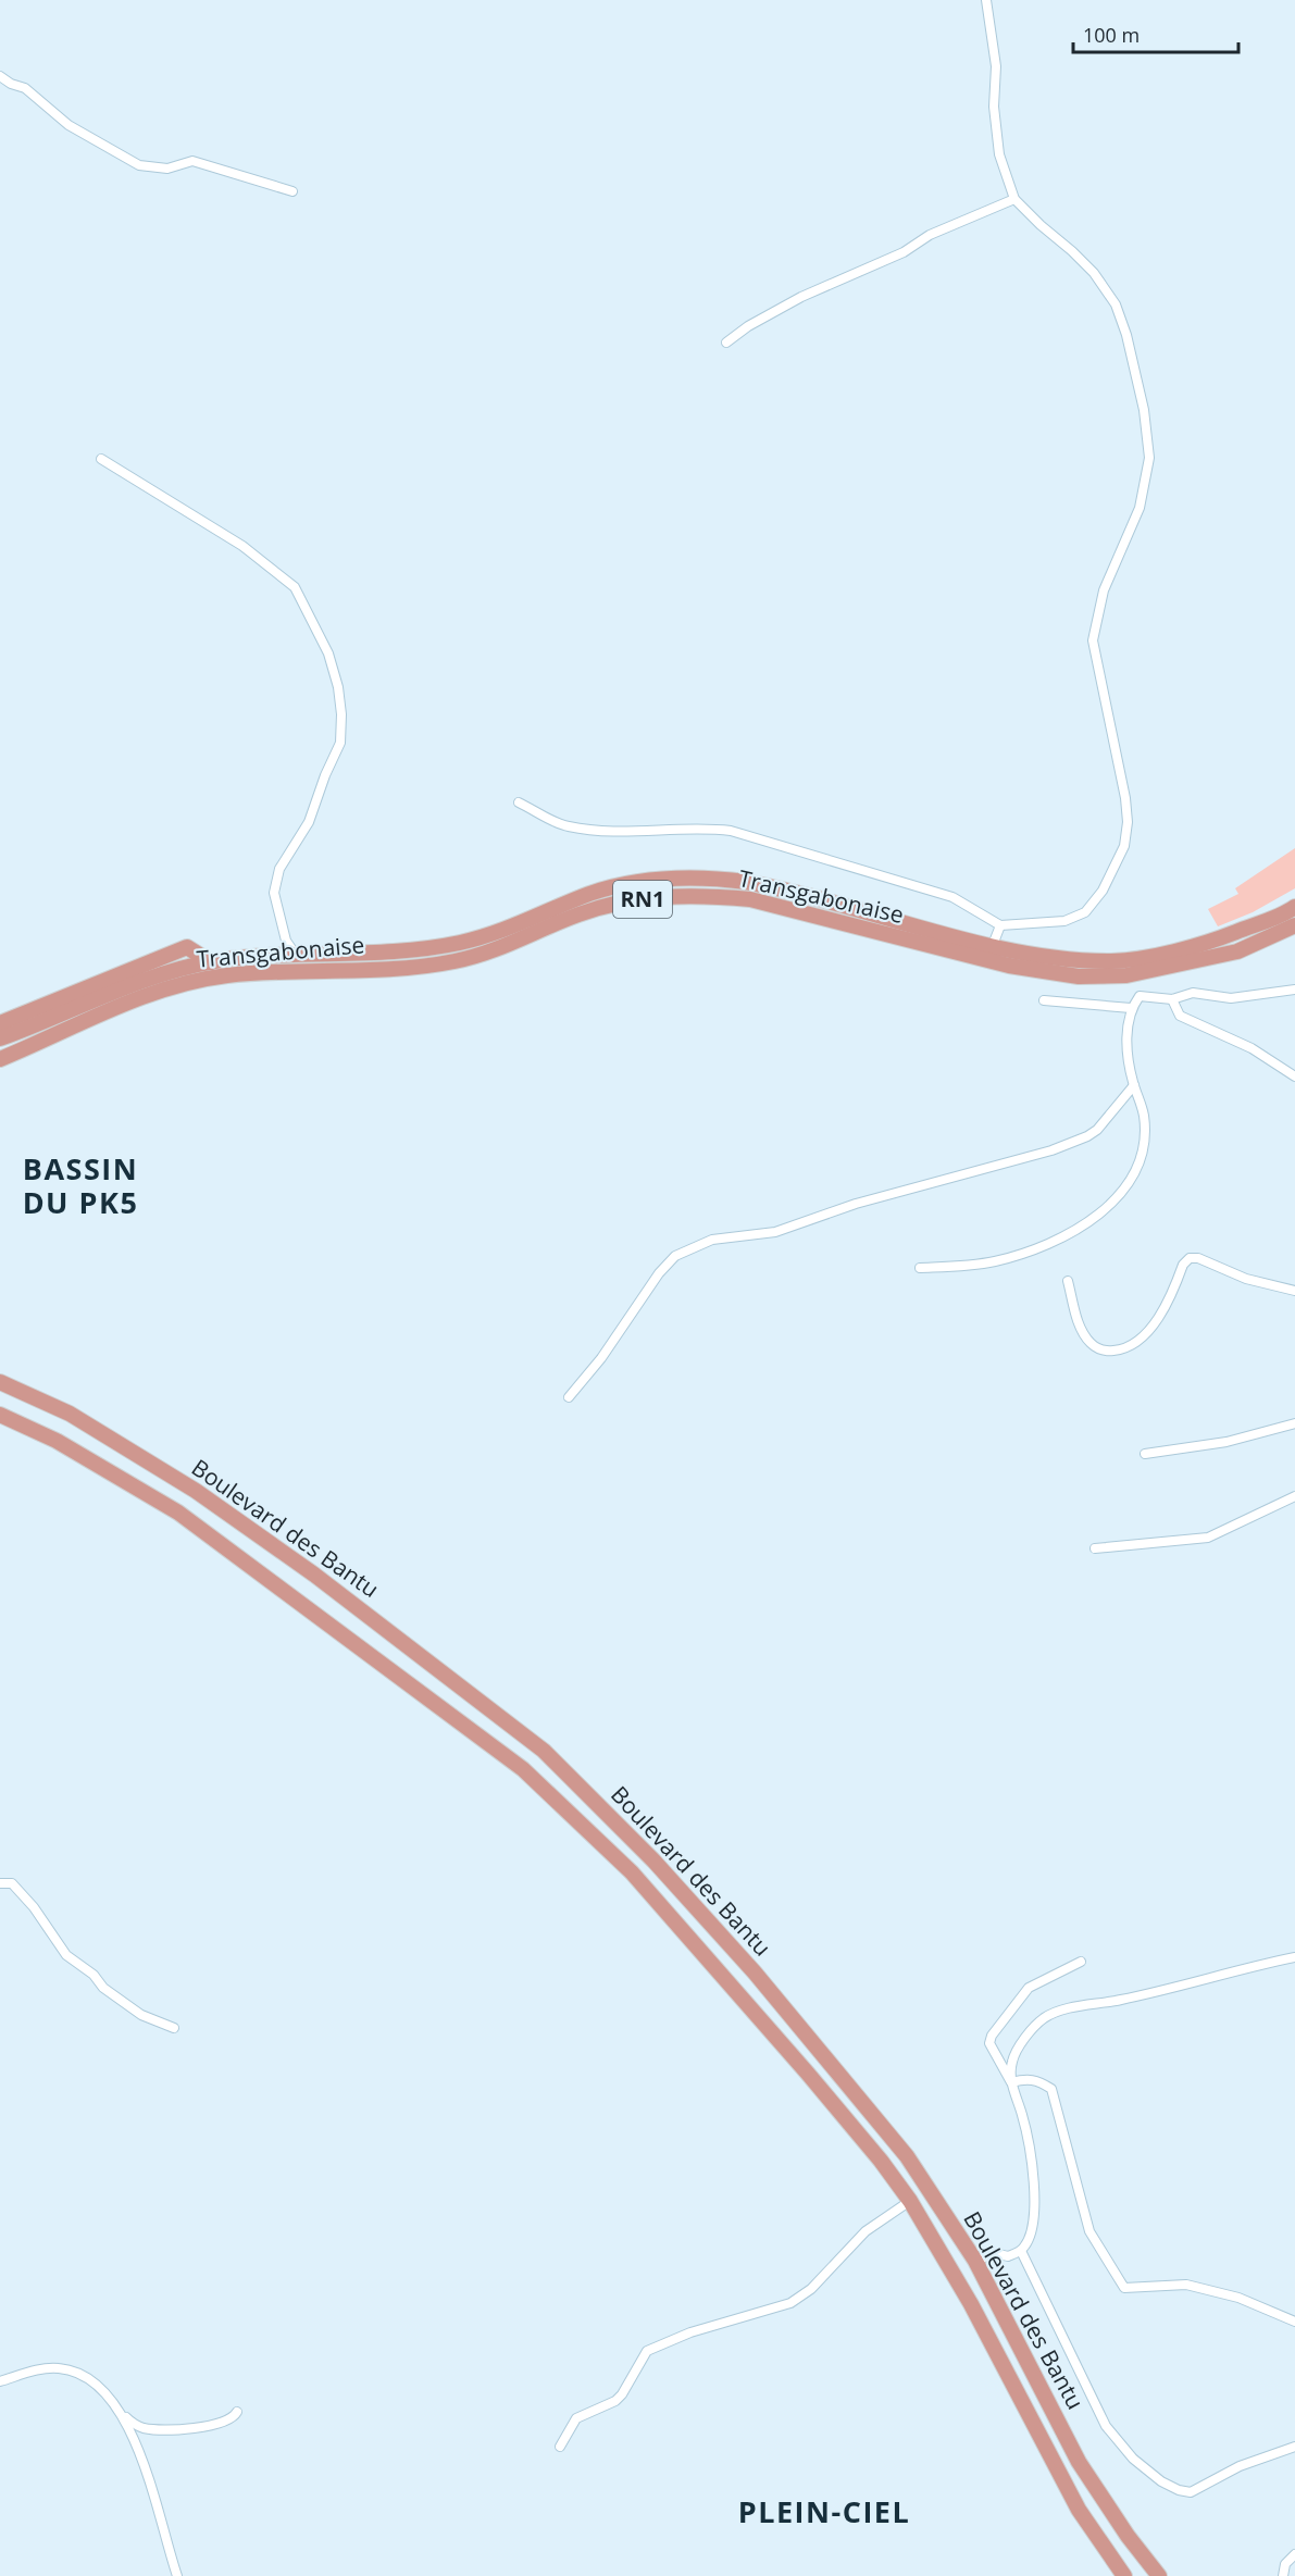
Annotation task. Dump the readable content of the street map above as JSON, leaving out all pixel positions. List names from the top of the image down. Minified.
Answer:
{"streets":{"highway":["Transgabonaise","RN1","Boulevard des Bantu"]},"districts":["BASSIN DU PK5","PLEIN-CIEL"],"scale_bar":"100 m"}
